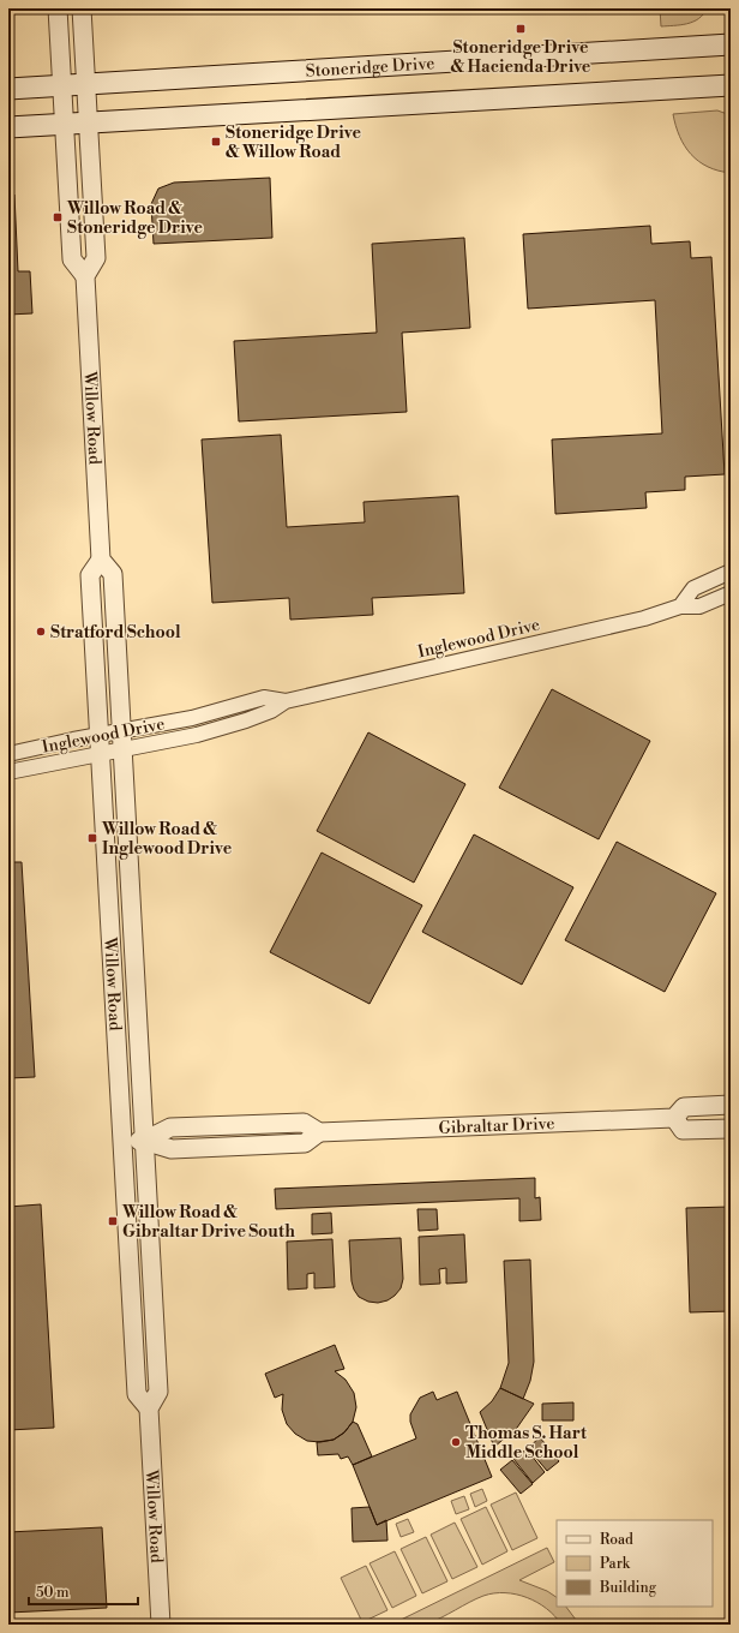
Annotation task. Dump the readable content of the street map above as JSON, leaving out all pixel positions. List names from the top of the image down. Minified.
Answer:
{"streets":{"main road":["Stoneridge Drive"],"street":["Willow Road","Inglewood Drive","Gibraltar Drive"]},"crossings":[["Stoneridge Drive","Willow Road"],["Willow Road","Inglewood Drive"],["Willow Road","Gibraltar Drive"]],"places":{"transit":["Stoneridge Drive & Hacienda Drive","Stoneridge Drive & Willow Road","Willow Road & Stoneridge Drive","Willow Road & Inglewood Drive","Willow Road & Gibraltar Drive South"],"other":["Stratford School","Thomas S. Hart Middle School"]},"legend":["Road","Park","Building"],"scale_bar":"50 m"}
